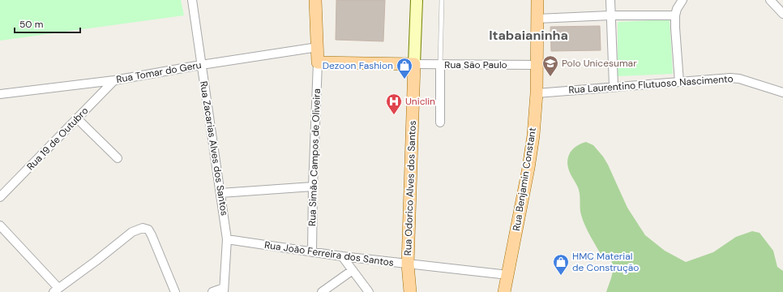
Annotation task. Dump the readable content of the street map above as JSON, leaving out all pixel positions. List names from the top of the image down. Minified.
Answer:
{"streets":{"main road":["Rua Benjamin Constant","Rua Odorico Alves dos Santos"],"street":["Rua São Paulo","Rua Tomar do Geru","Rua Laurentino Flutuoso Nascimento","Rua 19 de Outubro","Rua Zacarias Alves dos Santos","Rua Simão Campos de Oliveira","Rua João Ferreira dos Santos"]},"crossings":[["Rua São Paulo","Rua Benjamin Constant"],["Rua São Paulo","Rua Odorico Alves dos Santos"],["Rua Tomar do Geru","Rua 19 de Outubro"],["Rua Tomar do Geru","Rua Zacarias Alves dos Santos"],["Rua Laurentino Flutuoso Nascimento","Rua Benjamin Constant"],["Rua Zacarias Alves dos Santos","Rua João Ferreira dos Santos"],["Rua Simão Campos de Oliveira","Rua João Ferreira dos Santos"],["Rua Benjamin Constant","Rua João Ferreira dos Santos"],["Rua Odorico Alves dos Santos","Rua João Ferreira dos Santos"]],"districts":["Itabaianinha"],"places":{"school or university":["Polo Unicesumar"],"shop":["Dezoon Fashion","HMC Material de Construção"],"hospital":["Uniclin"]},"scale_bar":"50 m"}
